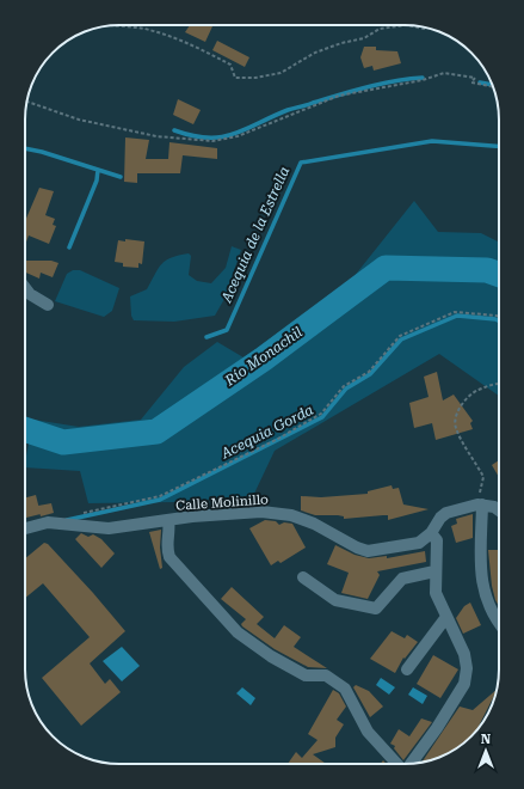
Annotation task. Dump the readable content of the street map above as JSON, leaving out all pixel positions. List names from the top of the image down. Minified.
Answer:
{"streets":{"street":["Calle Molinillo"]},"water":["Acequia de la Estrella","Río Monachil","Acequia Gorda"],"north":"top"}
